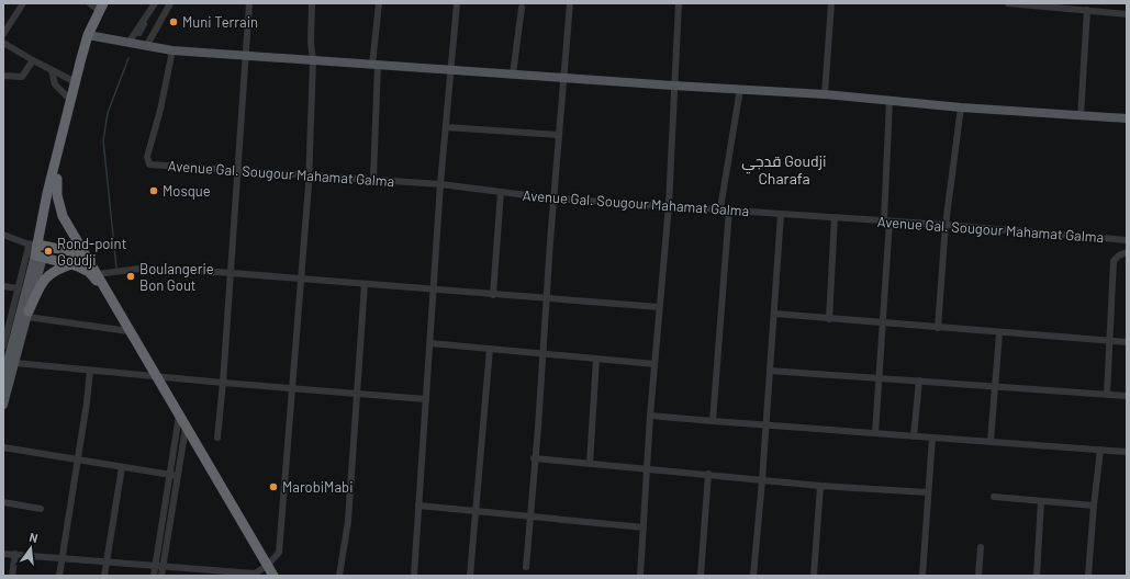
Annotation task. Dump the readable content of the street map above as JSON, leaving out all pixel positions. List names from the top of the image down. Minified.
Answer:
{"streets":{"street":["Avenue Gal. Sougour Mahamat Galma"]},"districts":["قدجي Goudji Charafa"],"places":["Muni Terrain","Mosque","Rond-point Goudji","Boulangerie Bon Gout","MarobiMabi"],"north":"top"}
